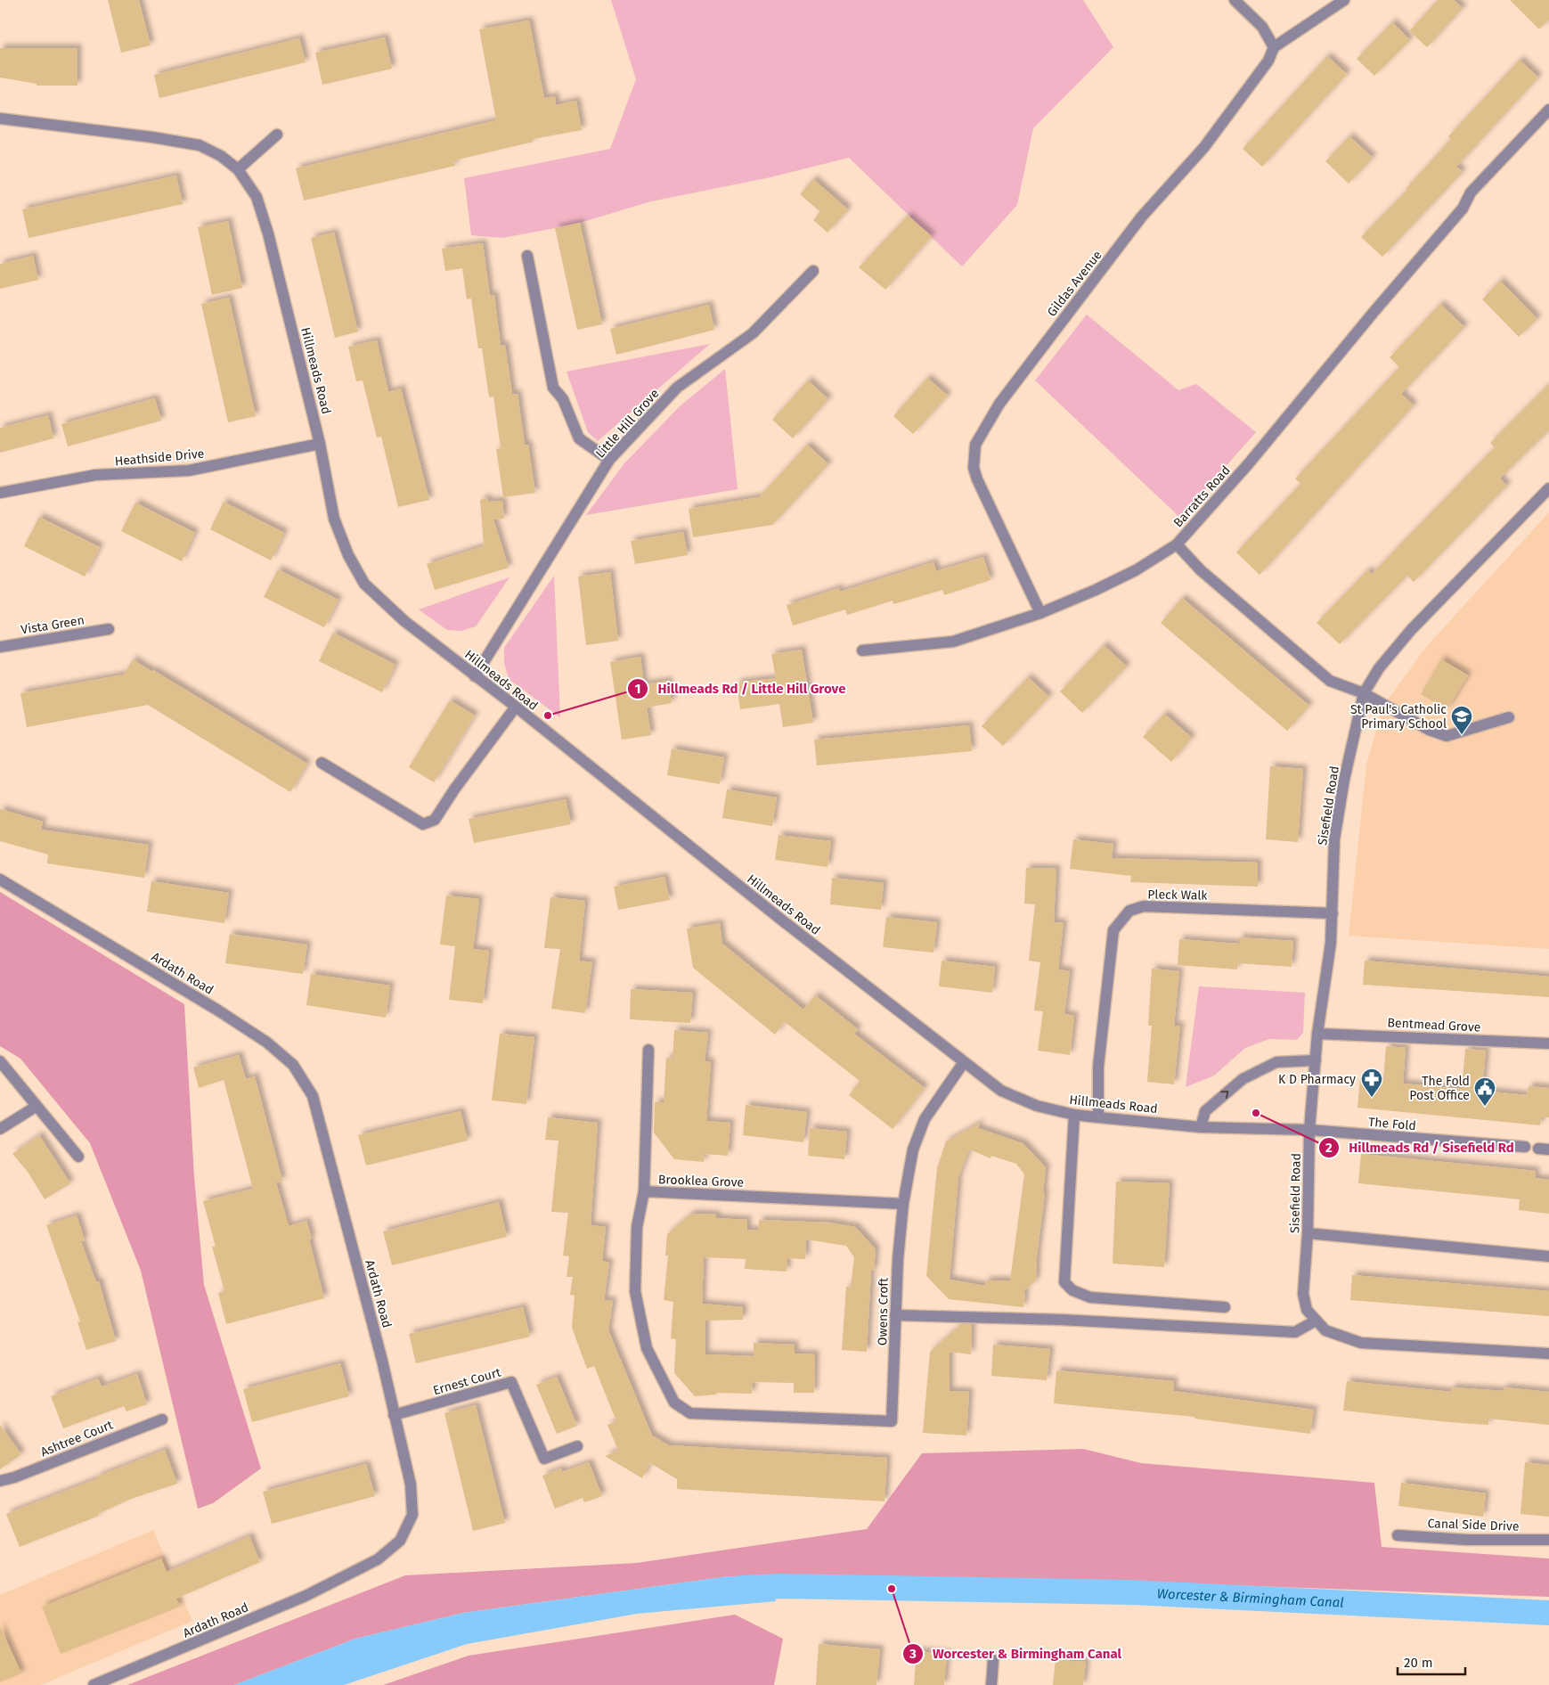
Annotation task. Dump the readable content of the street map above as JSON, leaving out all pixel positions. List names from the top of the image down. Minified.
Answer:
{"streets":{"street":["Gildas Avenue","Hillmeads Road","Little Hill Grove","Heathside Drive","Barratts Road","Vista Green","Sisefield Road","Pleck Walk","Ardath Road","Bentmead Grove","The Fold","Brooklea Grove","Owens Croft","Ernest Court","Ashtree Court","Canal Side Drive"]},"crossings":[["Gildas Avenue","Barratts Road"],["Hillmeads Road","Little Hill Grove"],["Hillmeads Road","Heathside Drive"],["Hillmeads Road","Sisefield Road"],["Hillmeads Road","Pleck Walk"],["Hillmeads Road","The Fold"],["Hillmeads Road","Owens Croft"],["Sisefield Road","Pleck Walk"],["Sisefield Road","Bentmead Grove"],["Sisefield Road","The Fold"],["Ardath Road","Ernest Court"],["Brooklea Grove","Owens Croft"]],"water":["Worcester & Birmingham Canal"],"places":{"other":["Hillmeads Rd / Little Hill Grove","Hillmeads Rd / Sisefield Rd","Worcester & Birmingham Canal"],"school or university":["St Paul's Catholic Primary School"],"pharmacy":["K D Pharmacy"],"public building":["The Fold Post Office"]},"scale_bar":"20 m"}
